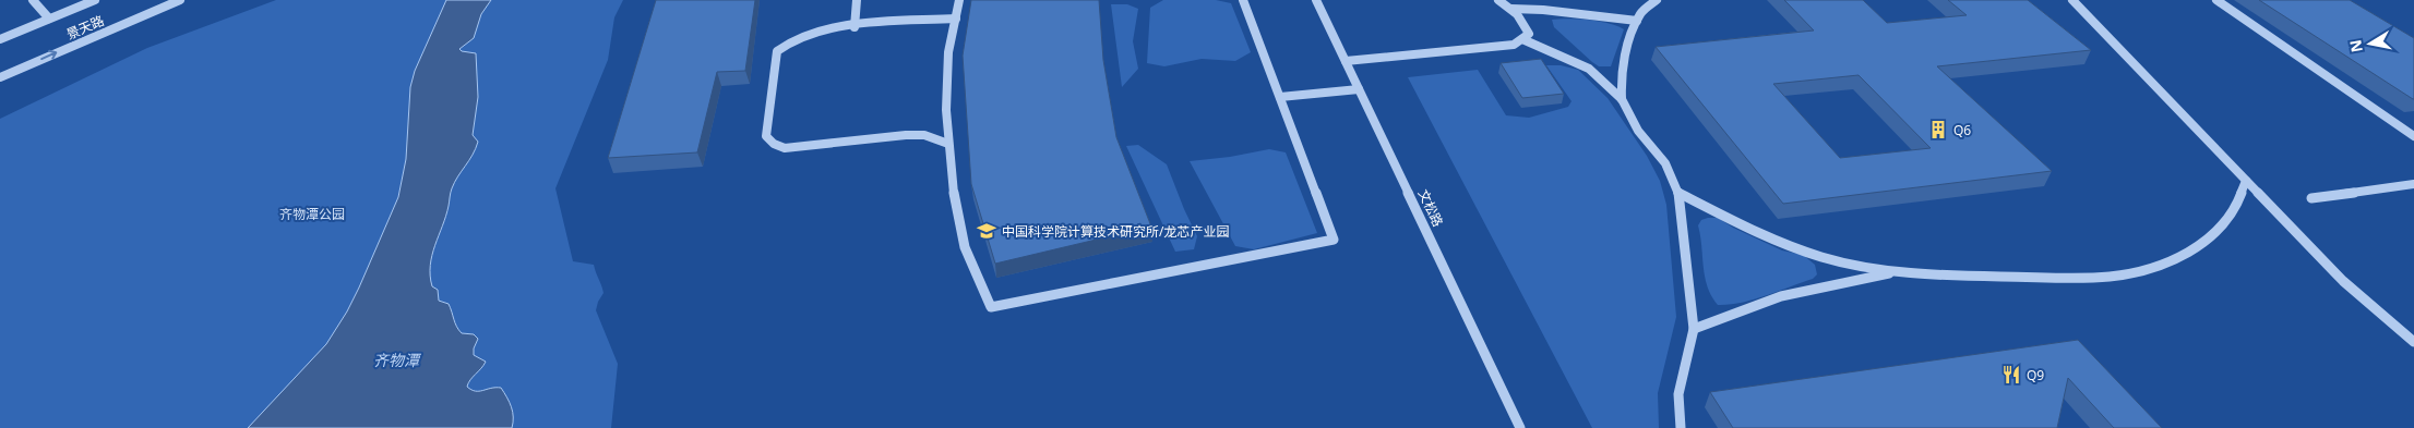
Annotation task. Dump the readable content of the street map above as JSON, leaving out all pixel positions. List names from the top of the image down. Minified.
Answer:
{"streets":{"street":["景天路","文松路"]},"water":["齐物潭"],"parks":["齐物潭公园"],"places":{"building":["Q6"],"school or university":["中国科学院计算技术研究所/龙芯产业园"],"restaurant":["Q9"]},"north":"left"}
